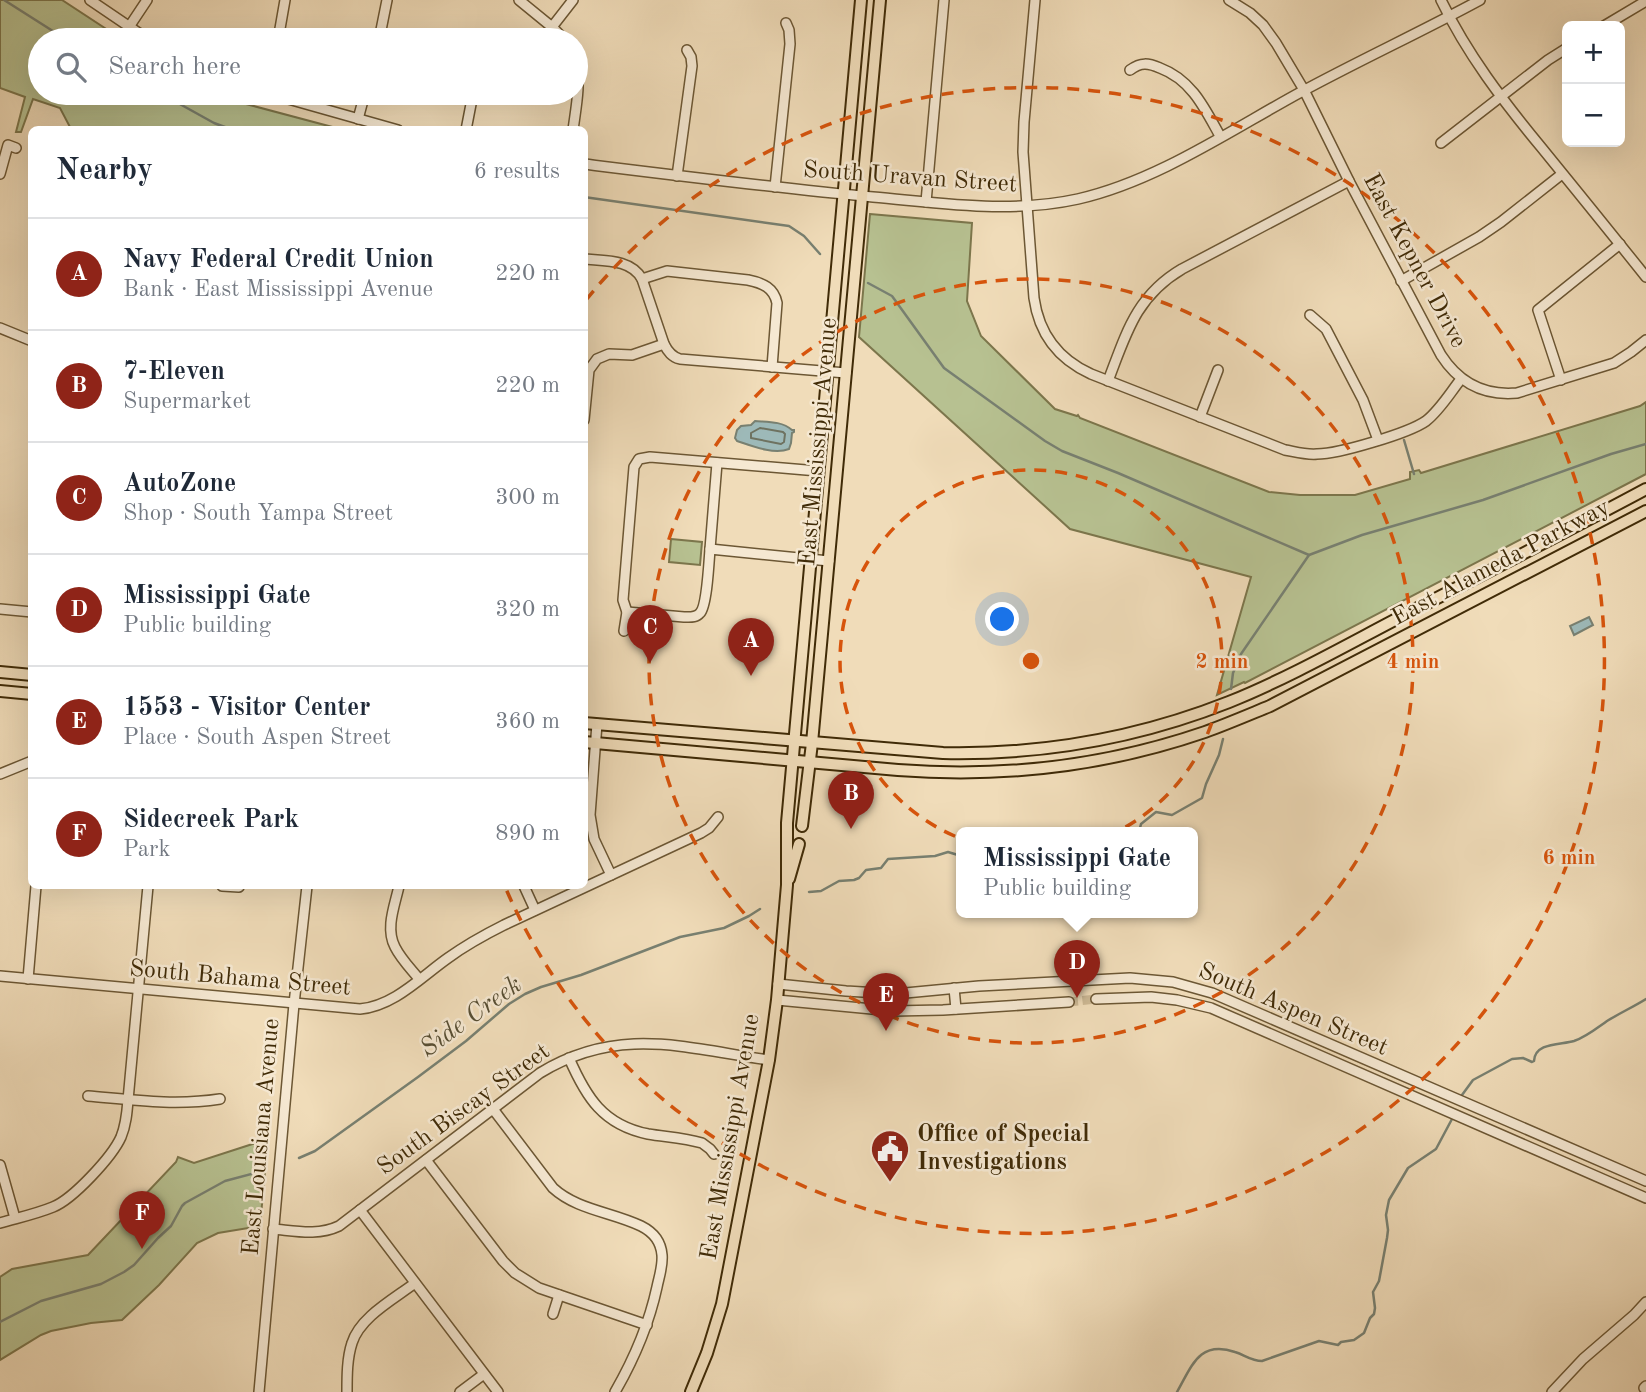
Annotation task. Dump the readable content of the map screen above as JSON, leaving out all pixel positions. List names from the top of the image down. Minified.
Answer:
{"streets":{"main road":["East Mississippi Avenue","East Alameda Parkway"],"street":["South Uravan Street","East Kepner Drive","South Bahama Street","South Aspen Street","South Biscay Street","East Louisiana Avenue"]},"crossings":[["South Uravan Street","East Kepner Drive"],["South Uravan Street","East Mississippi Avenue"],["East Mississippi Avenue","East Alameda Parkway"],["East Mississippi Avenue","South Aspen Street"],["East Mississippi Avenue","South Biscay Street"],["South Bahama Street","East Louisiana Avenue"],["South Biscay Street","East Louisiana Avenue"]],"water":["Side Creek"],"places":{"public building":["Office of Special Investigations"]},"page":{"map_buttons":["+","−"],"search":"Search here","heading":["Nearby","6 results"],"list":[{"mark":"A","name":"Navy Federal Credit Union","note":"Bank · East Mississippi Avenue","value":"220 m"},{"mark":"B","name":"7-Eleven","note":"Supermarket","value":"220 m"},{"mark":"C","name":"AutoZone","note":"Shop · South Yampa Street","value":"300 m"},{"mark":"D","name":"Mississippi Gate","note":"Public building","value":"320 m"},{"mark":"E","name":"1553 - Visitor Center","note":"Place · South Aspen Street","value":"360 m"},{"mark":"F","name":"Sidecreek Park","note":"Park","value":"890 m"}],"pins":["C","A","B","D","E","F"],"popup":["Mississippi Gate","Public building"]},"rings":["2 min","4 min","6 min"]}
